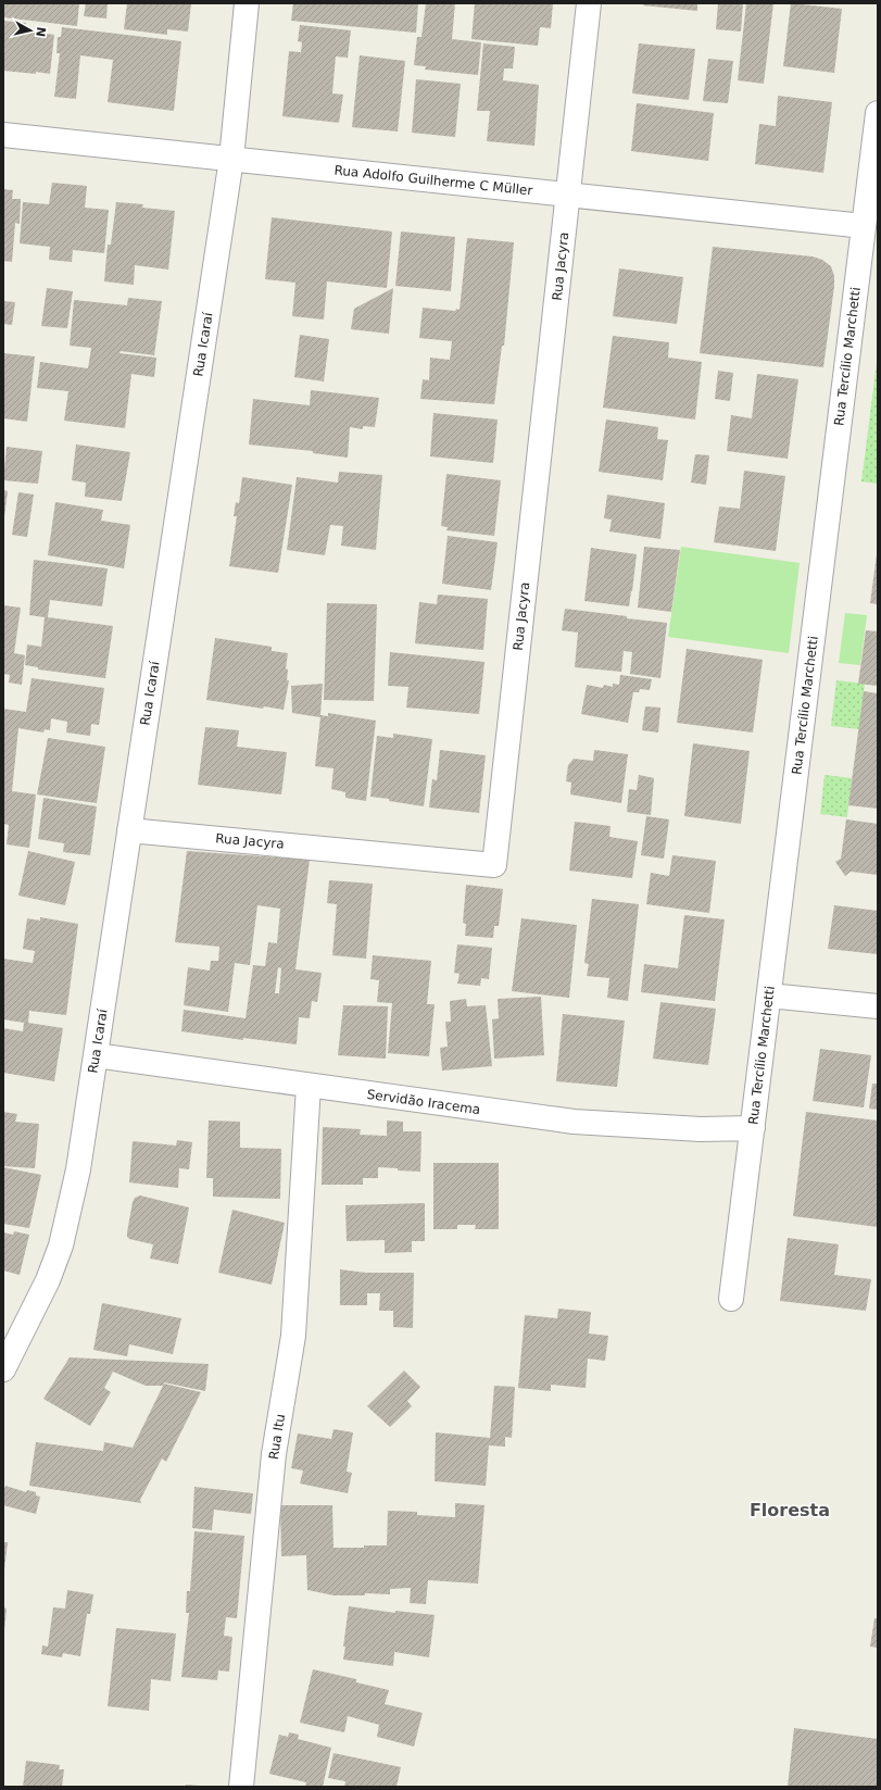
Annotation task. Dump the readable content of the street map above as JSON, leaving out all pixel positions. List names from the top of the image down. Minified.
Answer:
{"streets":{"street":["Rua Adolfo Guilherme C Müller","Rua Jacyra","Rua Icaraí","Rua Tercílio Marchetti","Servidão Iracema","Rua Itu"]},"crossings":[["Rua Adolfo Guilherme C Müller","Rua Jacyra"],["Rua Adolfo Guilherme C Müller","Rua Icaraí"],["Rua Adolfo Guilherme C Müller","Rua Tercílio Marchetti"],["Rua Jacyra","Rua Icaraí"],["Rua Icaraí","Servidão Iracema"],["Rua Tercílio Marchetti","Servidão Iracema"],["Servidão Iracema","Rua Itu"]],"districts":["Floresta"],"north":"right"}
